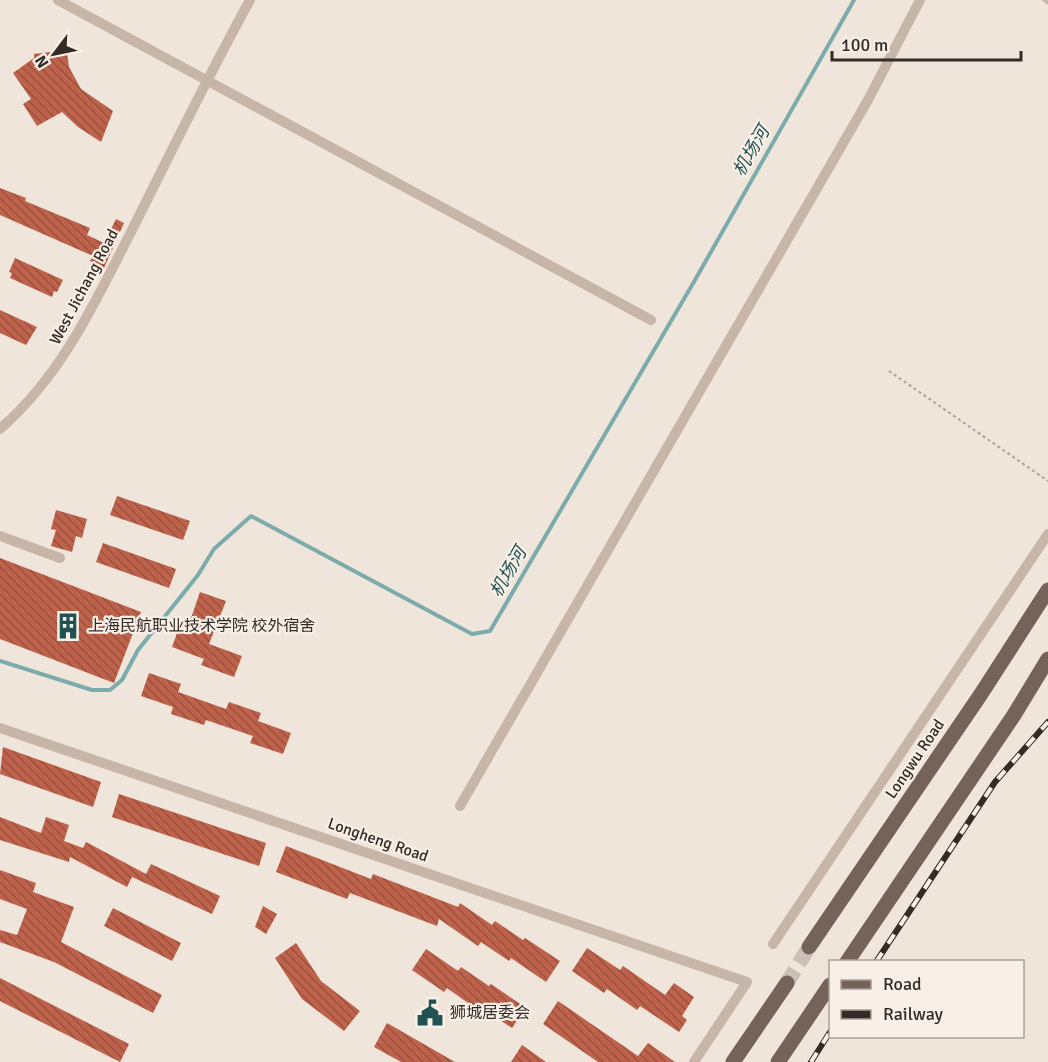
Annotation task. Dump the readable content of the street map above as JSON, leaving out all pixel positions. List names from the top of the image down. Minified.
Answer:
{"streets":{"main road":["Longwu Road"],"street":["West Jichang Road","Longheng Road"]},"water":["机场河"],"places":{"building":["上海民航职业技术学院 校外宿舍"],"public building":["狮城居委会"]},"legend":["Road","Railway"],"scale_bar":"100 m","north":"bottom left"}
